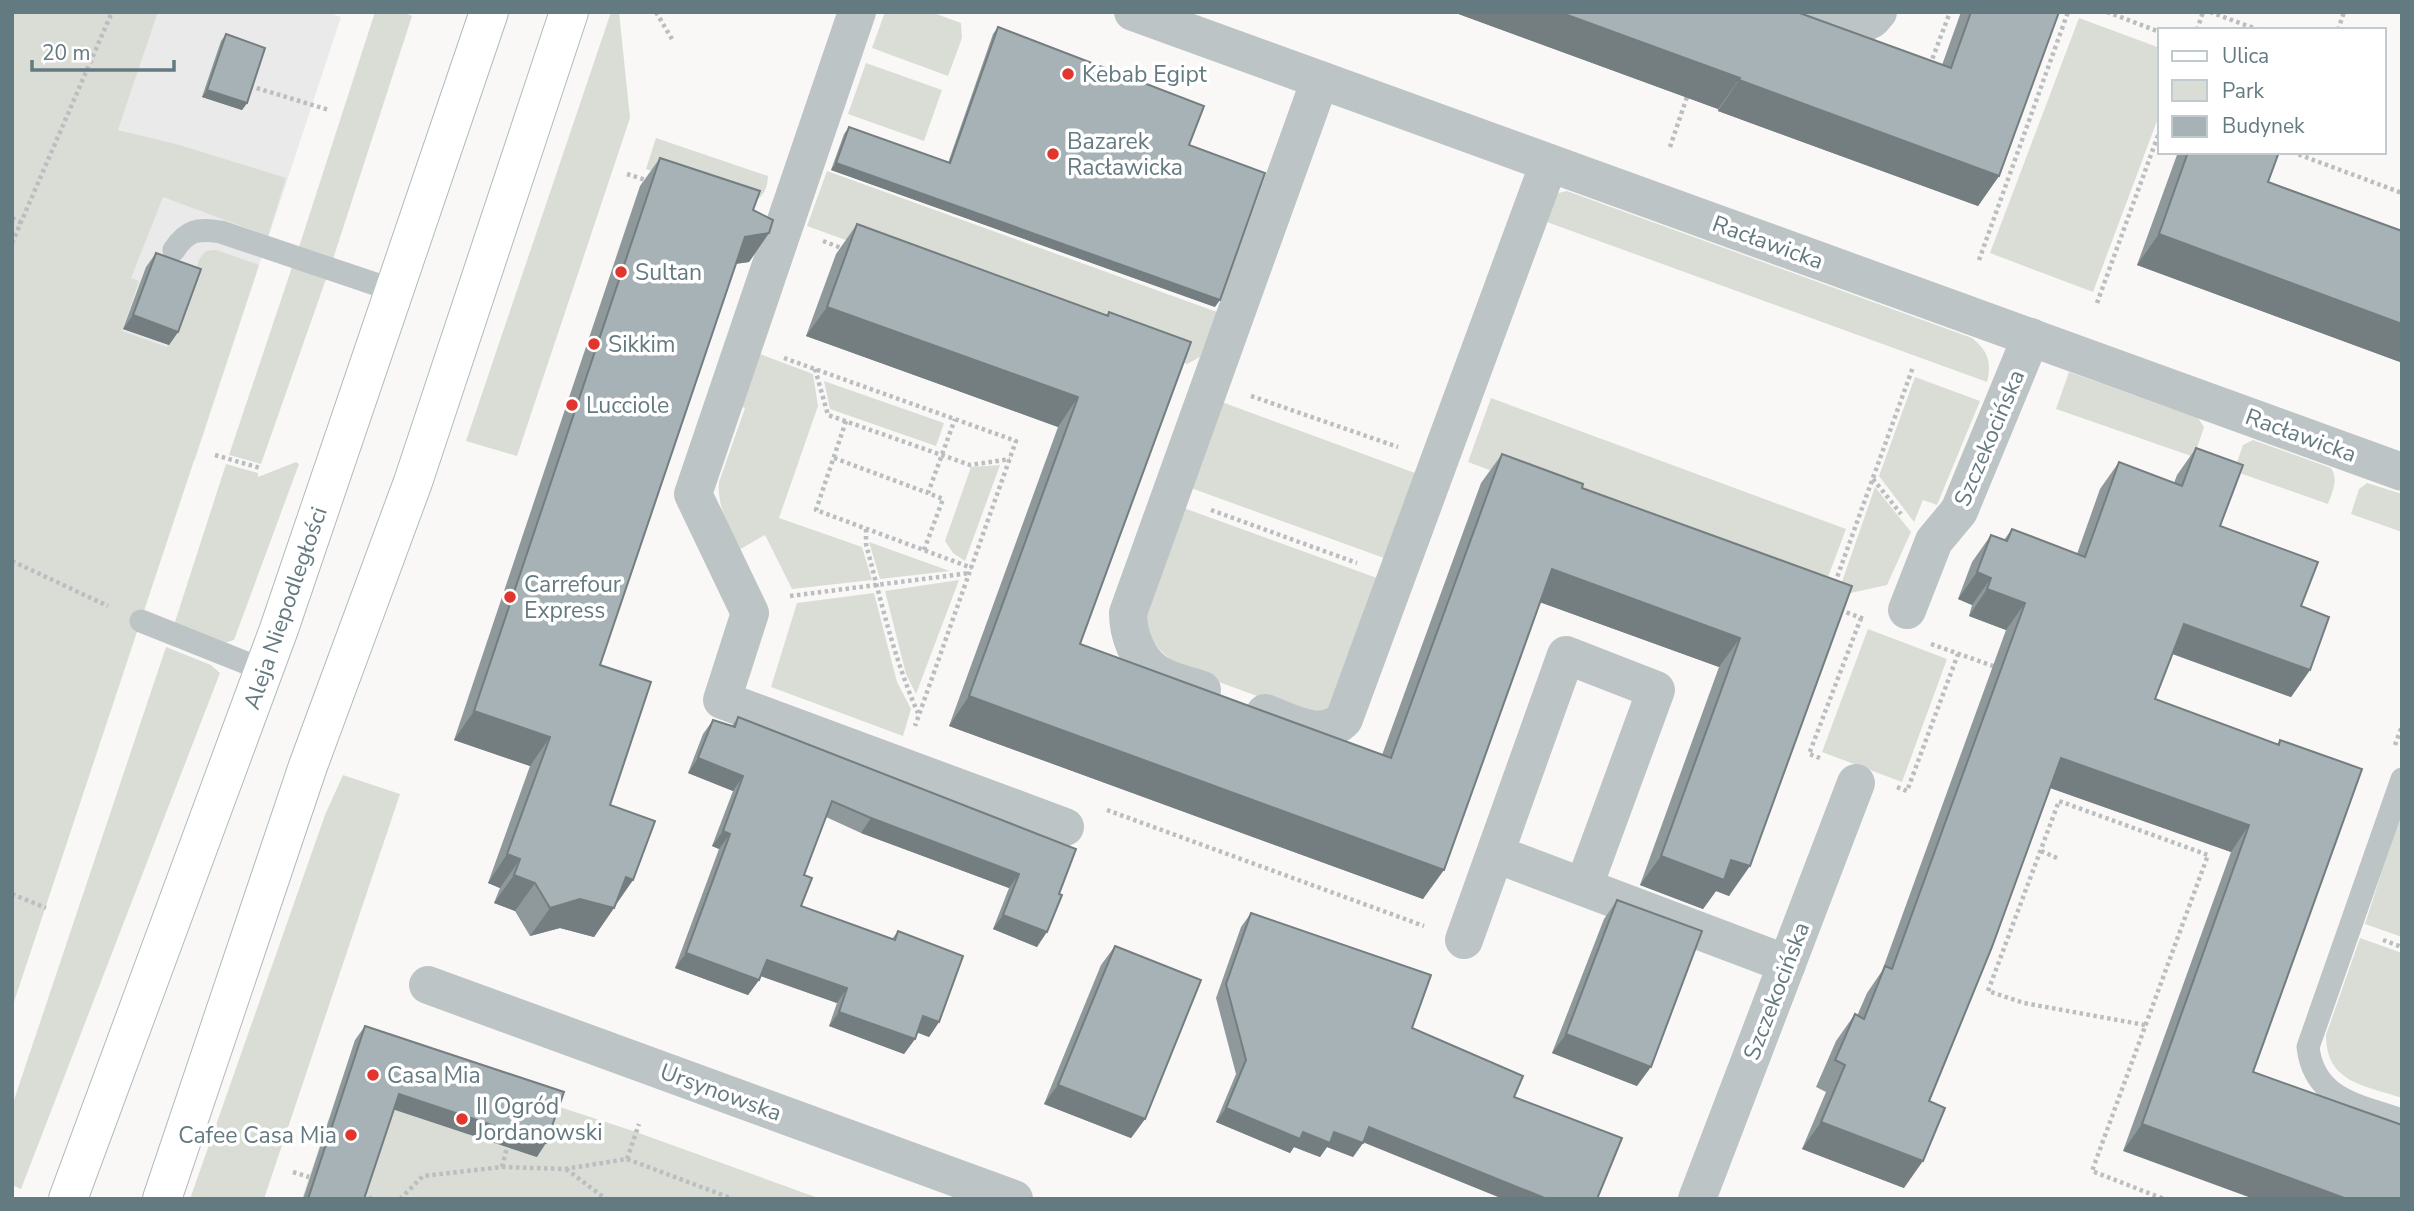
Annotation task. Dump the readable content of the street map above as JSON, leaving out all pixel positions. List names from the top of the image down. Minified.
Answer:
{"streets":{"main road":["Aleja Niepodległości"],"street":["Racławicka","Szczekocińska","Ursynowska"]},"crossings":[["Racławicka","Szczekocińska"]],"places":["Kebab Egipt","Bazarek Racławicka","Sultan","Sikkim","Lucciole","Carrefour Express","Casa Mia","II Ogród Jordanowski","Cafee Casa Mia"],"legend":["Ulica","Park","Budynek"],"scale_bar":"20 m"}
